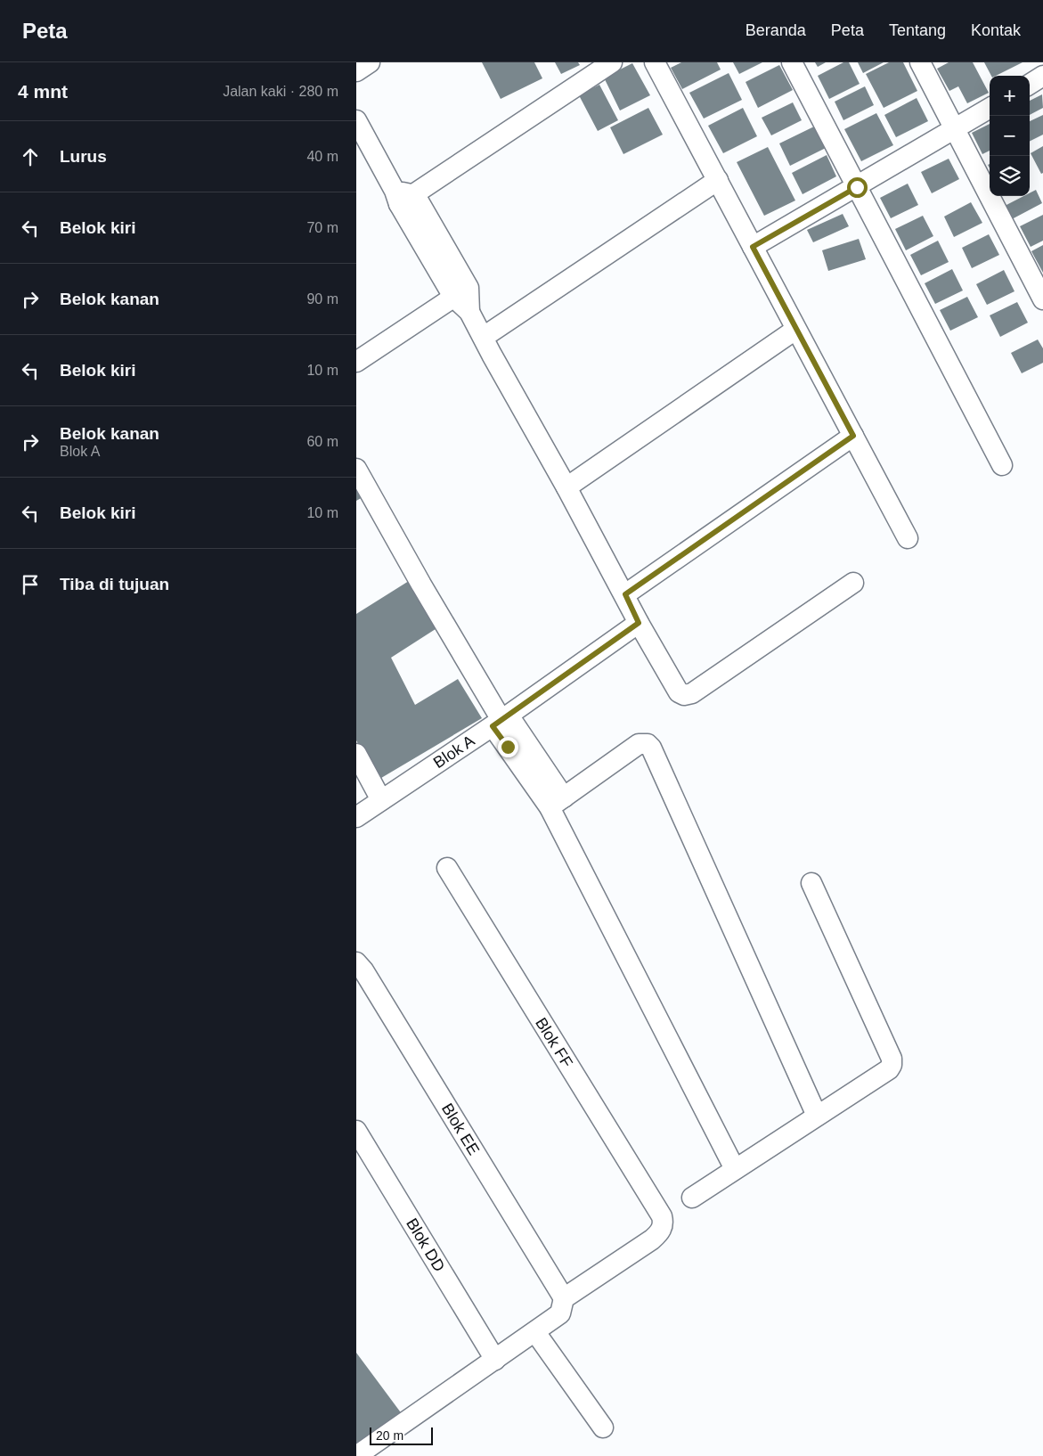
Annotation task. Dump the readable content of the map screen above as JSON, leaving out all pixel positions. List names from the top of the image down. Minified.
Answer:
{"streets":{"street":["Blok A","Blok FF","Blok EE","Blok DD"]},"crossings":[["Blok FF","Blok EE"]],"scale_bar":"20 m","page":{"header":"Peta","nav":["Beranda","Peta","Tentang","Kontak"],"heading":["4 mnt","Jalan kaki · 280 m"],"map_buttons":["+","−"],"list":[["Lurus","40 m"],["Belok kiri","70 m"],["Belok kanan","90 m"],["Belok kiri","10 m"],["Belok kanan","Blok A","60 m"],["Belok kiri","10 m"],"Tiba di tujuan"],"scale":"20 m"}}
